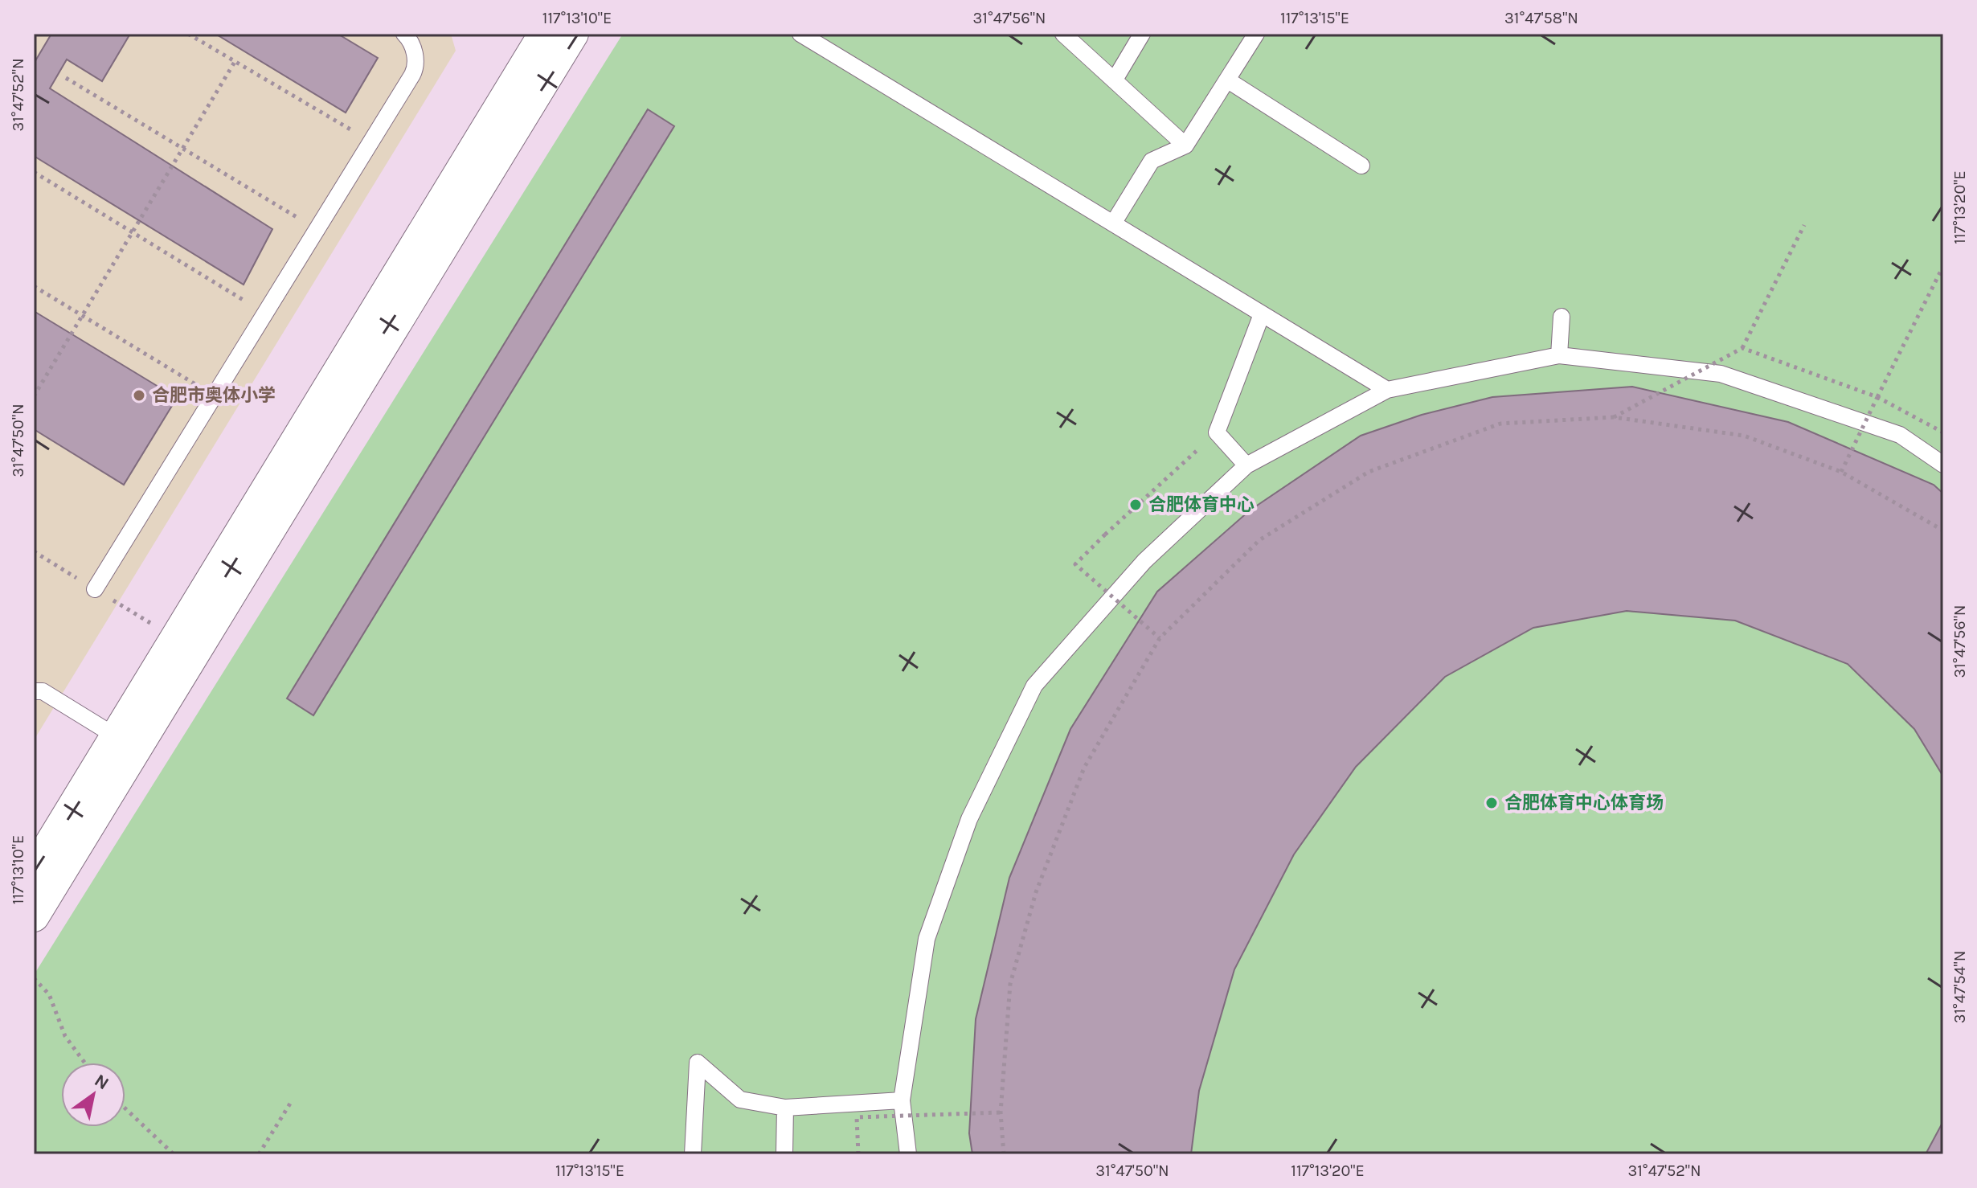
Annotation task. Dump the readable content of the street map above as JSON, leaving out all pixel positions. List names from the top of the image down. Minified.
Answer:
{"places":["合肥市奥体小学","合肥体育中心","合肥体育中心体育场"],"north":"top right","coordinates":["117°13'10\"E","31°47'56\"N","117°13'15\"E","31°47'58\"N","31°47'52\"N","117°13'20\"E","31°47'50\"N","31°47'54\"N"]}
